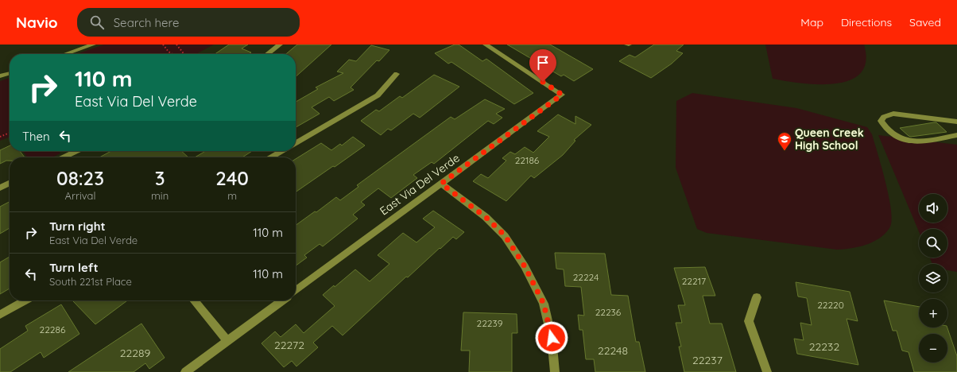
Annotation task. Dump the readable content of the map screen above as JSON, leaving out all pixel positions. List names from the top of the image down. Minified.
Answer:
{"streets":{"street":["East Via Del Verde"]},"places":{"school or university":["Queen Creek High School"]},"house_numbers":["22186","22224","22217","22220","22236","22239","22286","22272","22232","22248","22289","22237"],"page":{"header":"Navio","search":"Search here","nav":["Map","Directions","Saved"],"turn":["110 m","East Via Del Verde"],"then":"Then","eta":["08:23","Arrival","3","min","240","m"],"map_buttons":["+","−"],"list":[{"name":"Turn right","note":"East Via Del Verde","value":"110 m"},{"name":"Turn left","note":"South 221st Place","value":"110 m"}]}}
